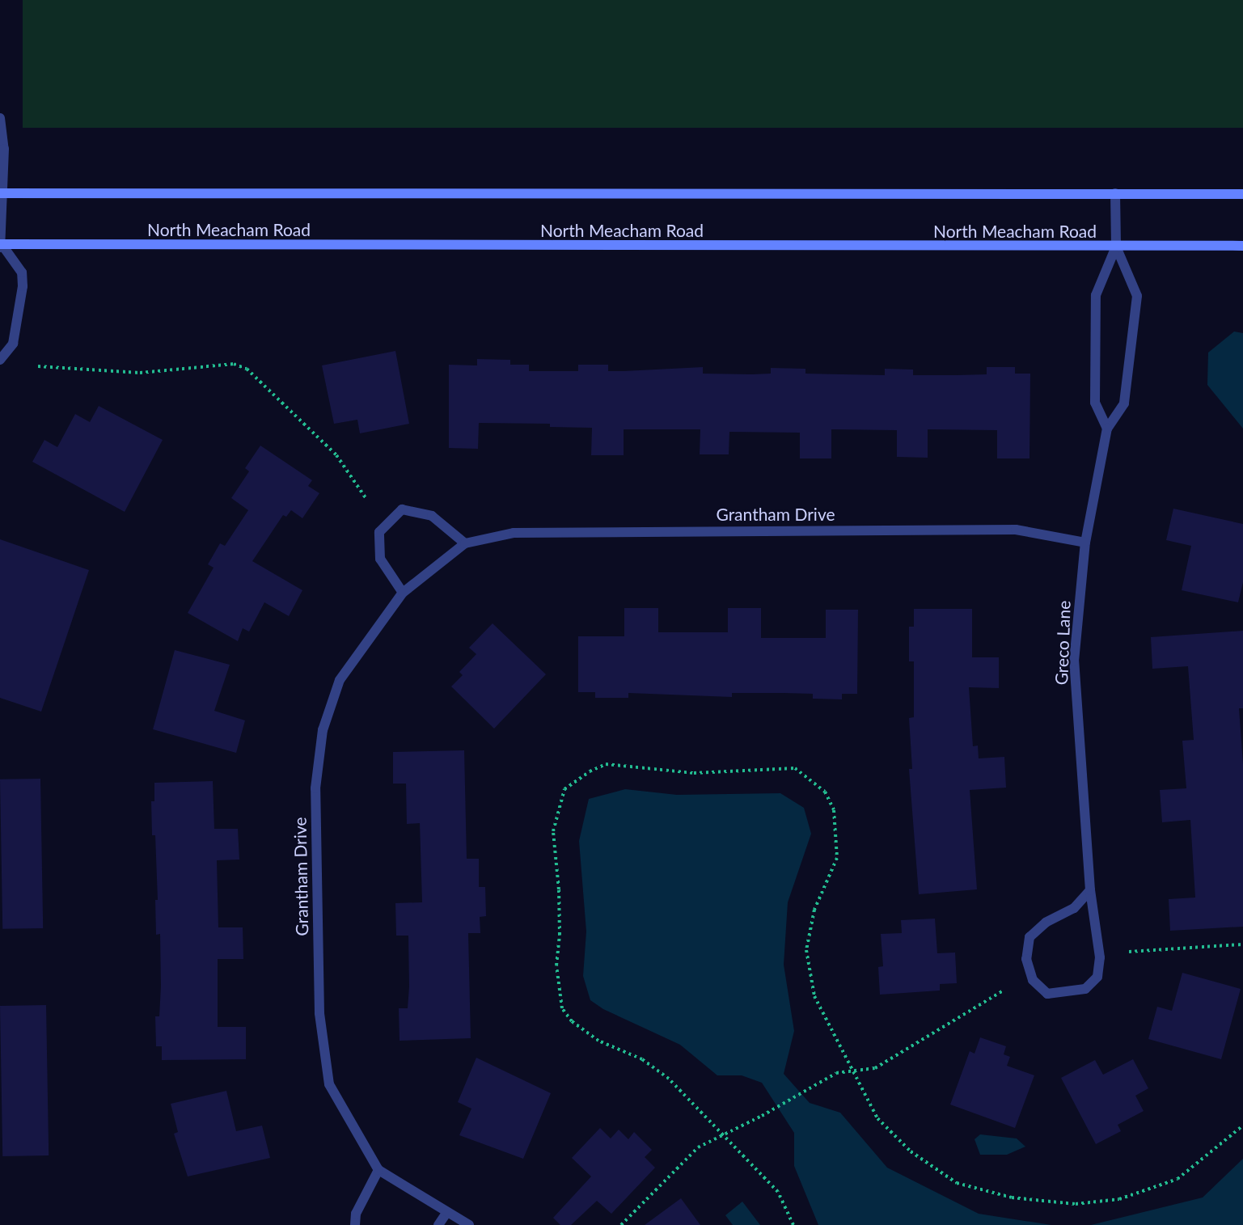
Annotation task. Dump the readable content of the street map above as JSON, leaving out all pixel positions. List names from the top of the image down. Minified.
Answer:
{"streets":{"main road":["North Meacham Road"],"street":["Grantham Drive","Greco Lane"]},"crossings":[["North Meacham Road","Greco Lane"],["Grantham Drive","Greco Lane"]]}
